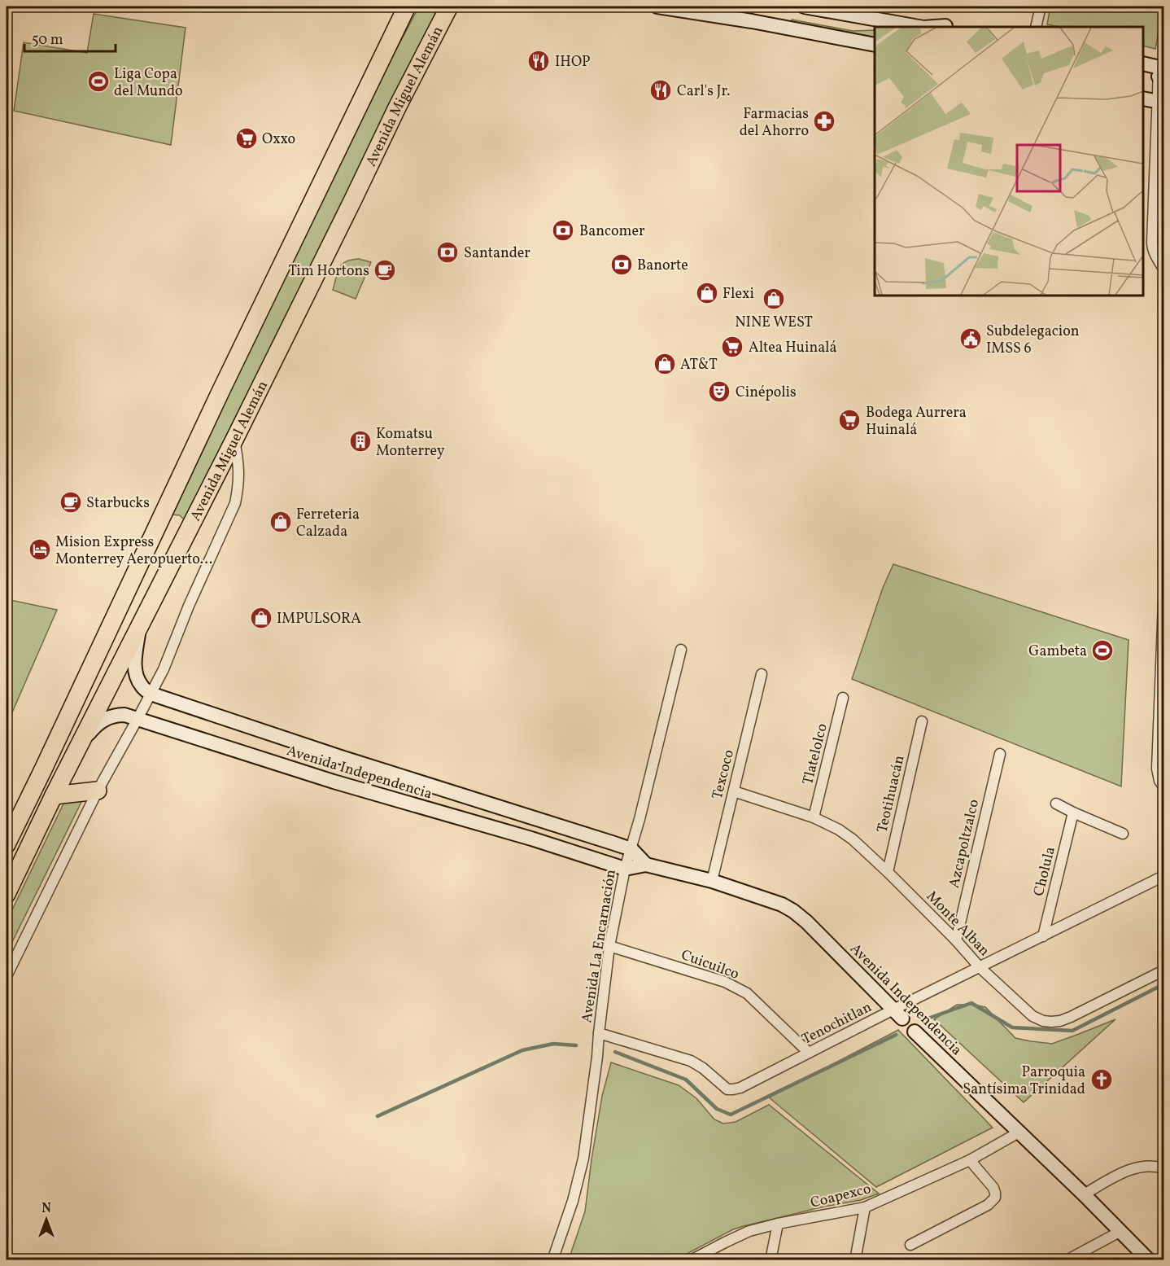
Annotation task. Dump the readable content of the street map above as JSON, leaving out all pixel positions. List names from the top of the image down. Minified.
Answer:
{"streets":{"highway":["Avenida Miguel Alemán"],"street":["Tlatelolco","Avenida Independencia","Texcoco","Teotihuacán","Azcapoltzalco","Cholula","Monte Alban","Avenida La Encarnación","Cuicuilco","Tenochitlan","Coapexco"]},"crossings":[["Avenida Miguel Alemán","Avenida Independencia"],["Tlatelolco","Monte Alban"],["Avenida Independencia","Texcoco"],["Avenida Independencia","Avenida La Encarnación"],["Avenida Independencia","Tenochitlan"],["Avenida Independencia","Coapexco"],["Texcoco","Monte Alban"],["Teotihuacán","Monte Alban"],["Azcapoltzalco","Monte Alban"],["Cholula","Tenochitlan"],["Monte Alban","Tenochitlan"],["Avenida La Encarnación","Cuicuilco"],["Avenida La Encarnación","Tenochitlan"],["Cuicuilco","Tenochitlan"]],"places":{"restaurant":["IHOP","Carl's Jr."],"sports":["Liga Copa del Mundo","Gambeta"],"pharmacy":["Farmacias del Ahorro"],"supermarket":["Oxxo","Altea Huinalá","Bodega Aurrera Huinalá"],"bank":["Bancomer","Santander","Banorte"],"cafe":["Tim Hortons","Starbucks"],"shop":["Flexi","NINE WEST","AT&T","Ferreteria Calzada","IMPULSORA"],"public building":["Subdelegacion IMSS 6"],"theatre":["Cinépolis"],"building":["Komatsu Monterrey"],"hotel":["Mision Express Monterrey Aeropuerto…"],"church":["Parroquia Santísima Trinidad"]},"scale_bar":"50 m","north":"top"}
